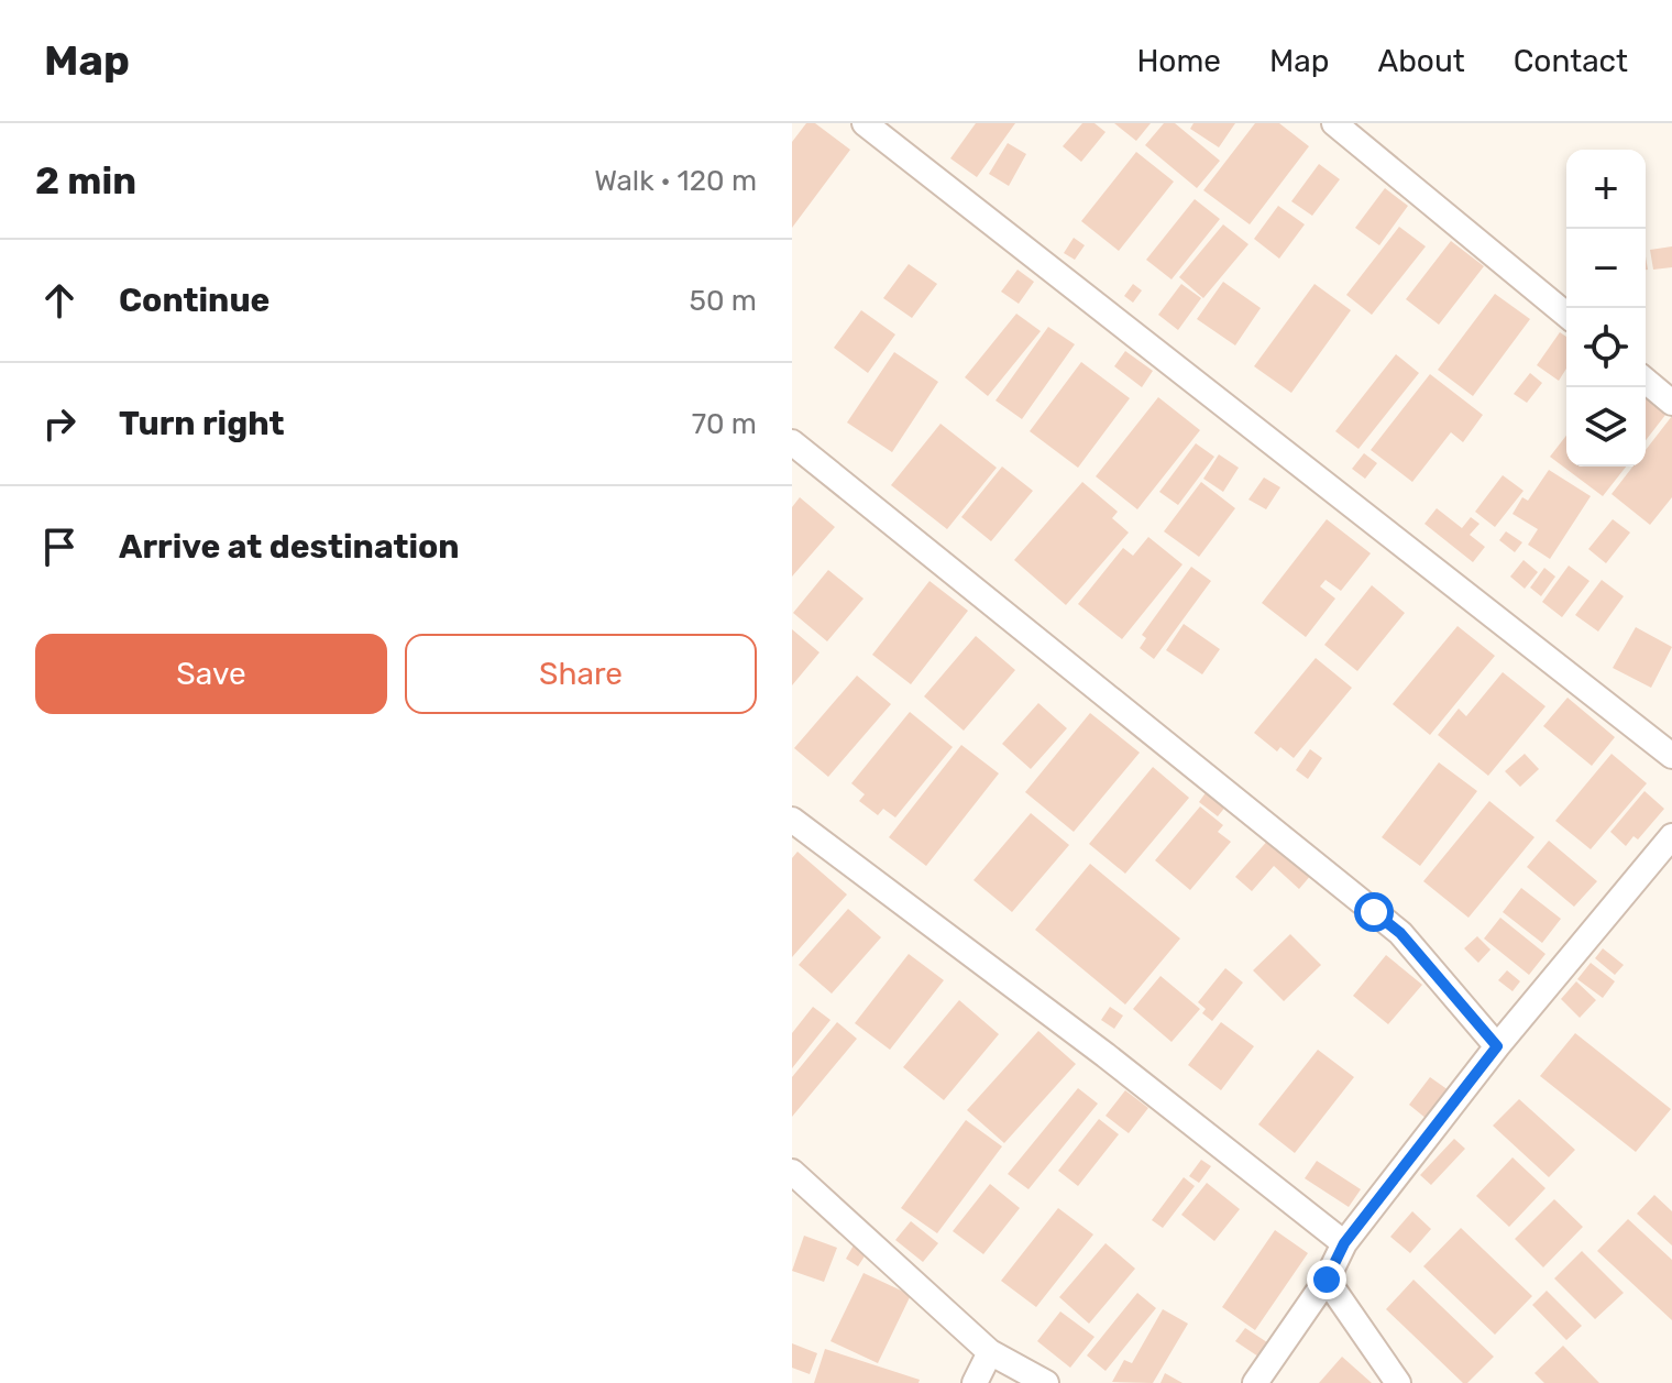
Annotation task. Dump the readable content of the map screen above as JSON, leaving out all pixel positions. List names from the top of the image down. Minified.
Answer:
{"page":{"header":"Map","nav":["Home","Map","About","Contact"],"heading":["2 min","Walk · 120 m"],"map_buttons":["+","−"],"list":[["Continue","50 m"],["Turn right","70 m"],"Arrive at destination"],"buttons":["Save","Share"]}}
